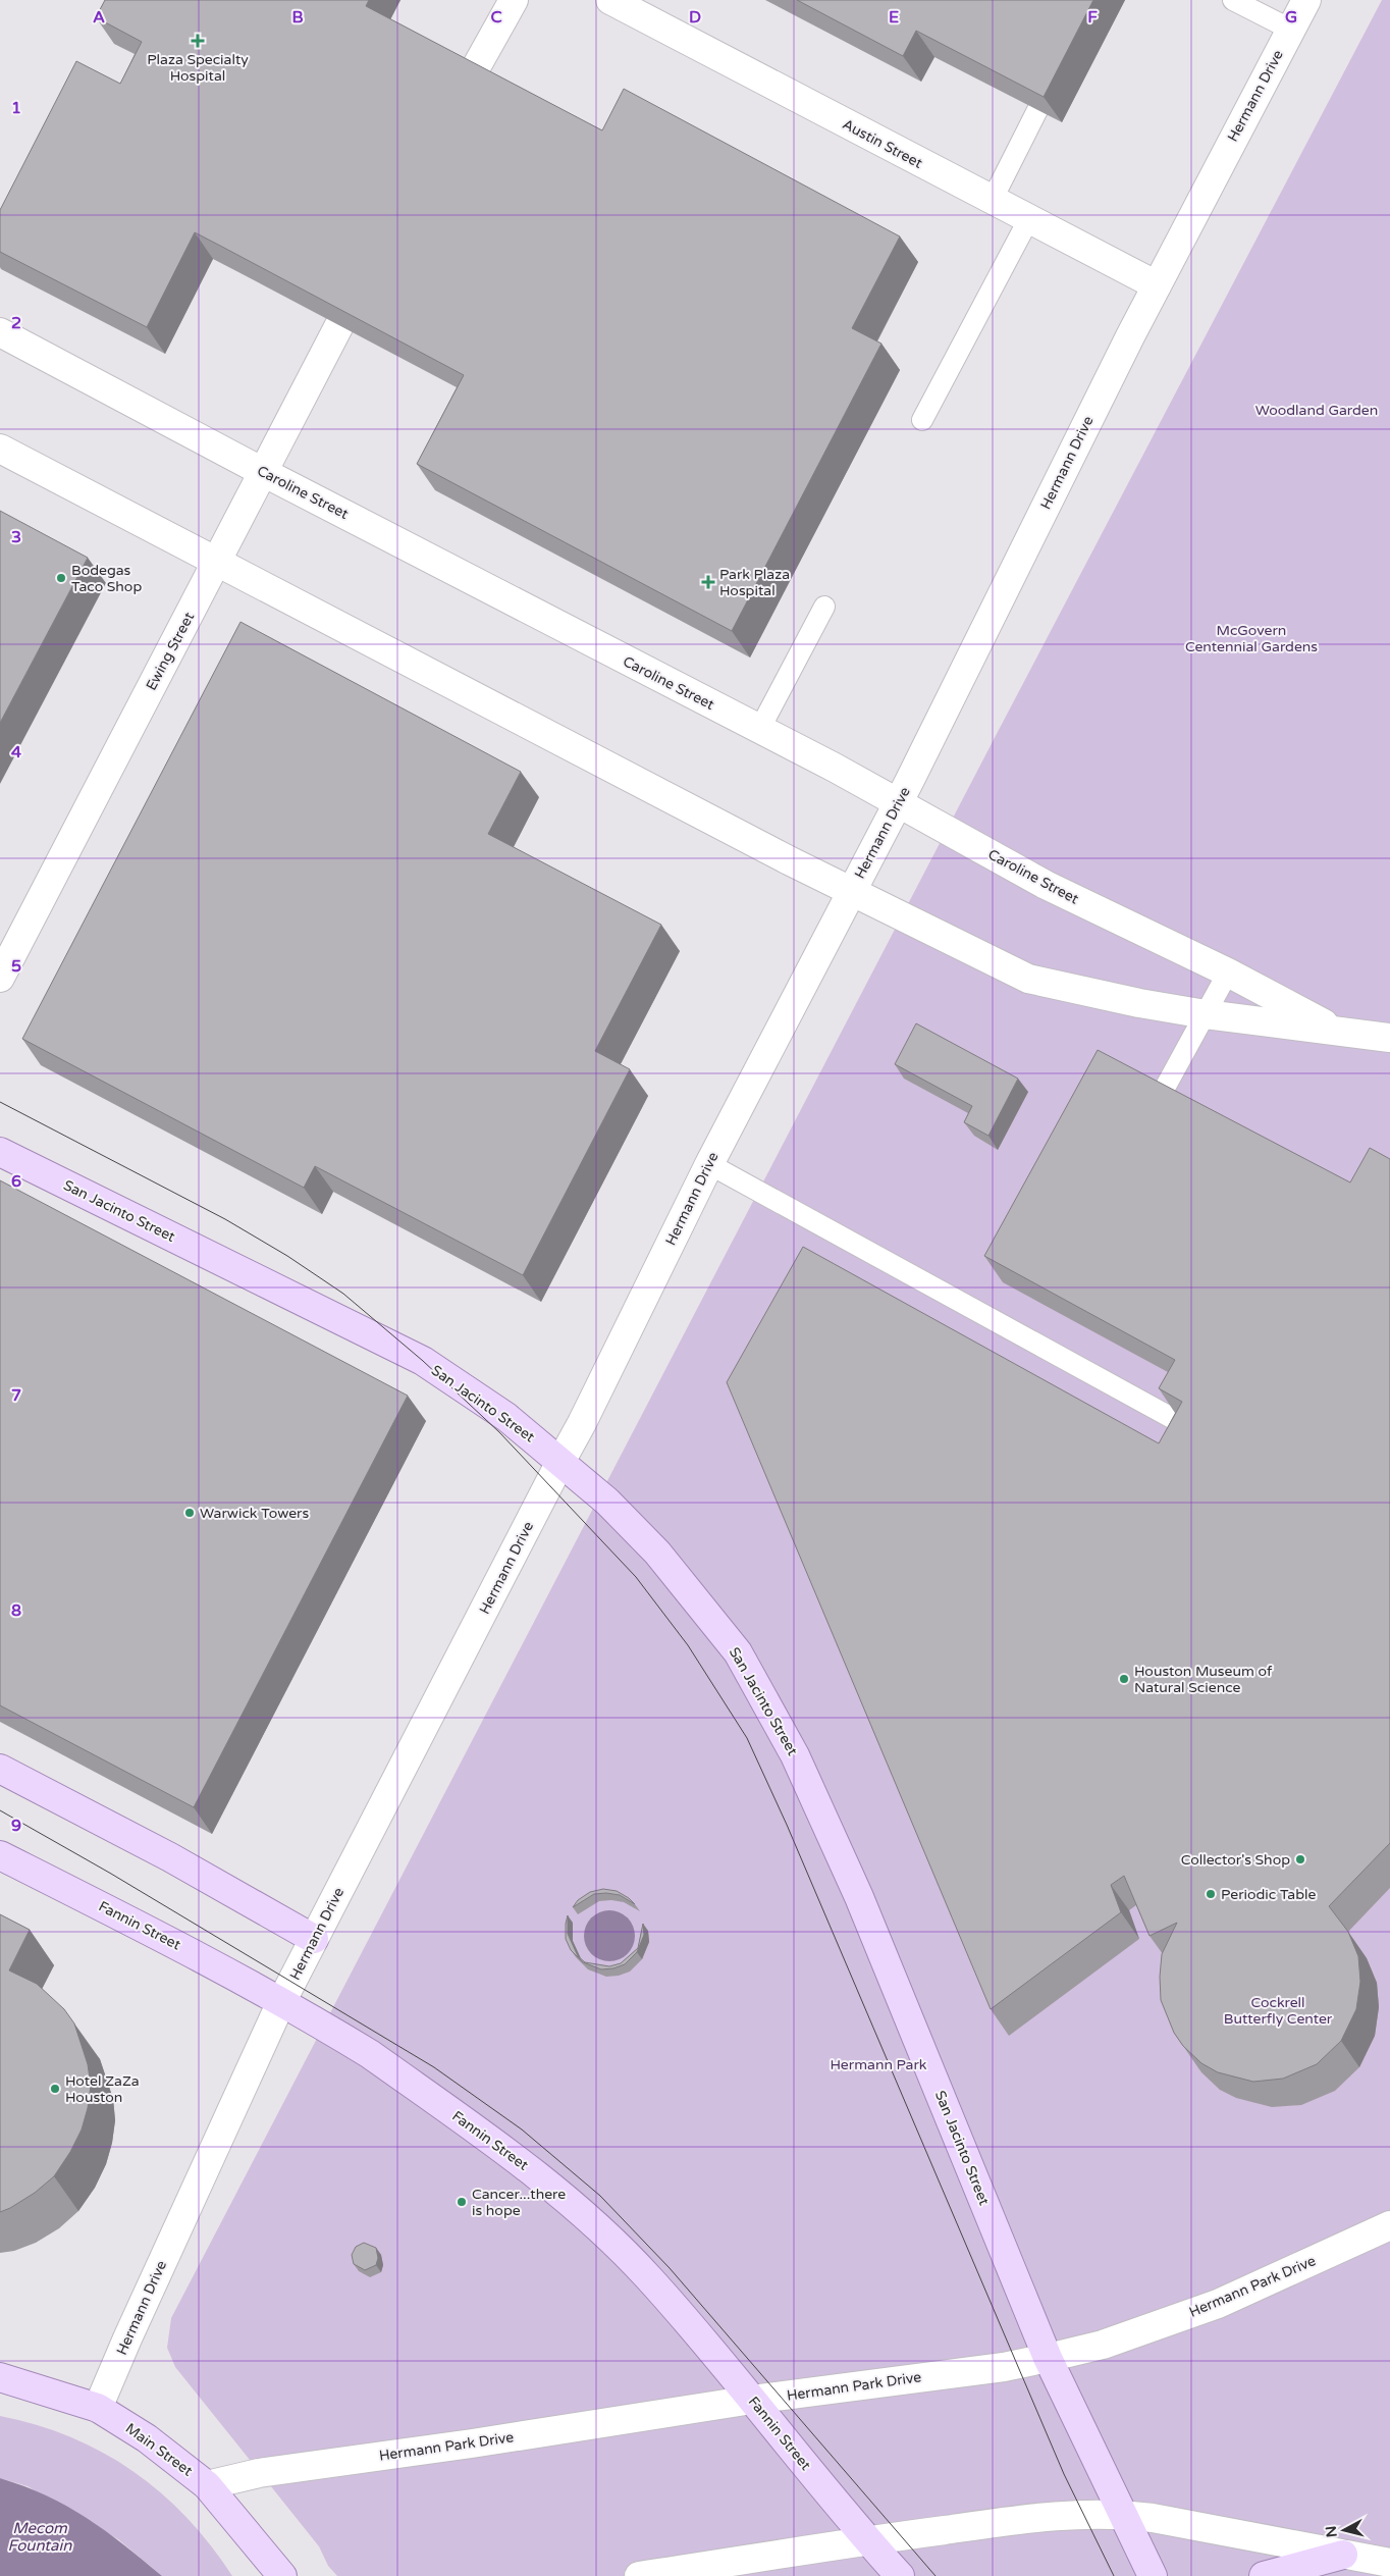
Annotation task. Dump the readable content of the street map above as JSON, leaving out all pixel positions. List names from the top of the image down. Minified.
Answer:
{"streets":{"main road":["San Jacinto Street","Fannin Street","Main Street"],"street":["Hermann Drive","Austin Street","Caroline Street","Ewing Street","Hermann Park Drive"]},"crossings":[["Hermann Drive","Austin Street"],["Hermann Drive","Caroline Street"],["Hermann Drive","San Jacinto Street"],["Hermann Drive","Fannin Street"],["Hermann Drive","Main Street"],["Caroline Street","Ewing Street"],["San Jacinto Street","Hermann Park Drive"],["Fannin Street","Hermann Park Drive"],["Hermann Park Drive","Main Street"]],"water":["Mecom Fountain"],"parks":["Woodland Garden","McGovern Centennial Gardens","Cockrell Butterfly Center","Hermann Park"],"places":{"health":["Plaza Specialty Hospital","Park Plaza Hospital"],"other":["Bodegas Taco Shop","Warwick Towers","Houston Museum of Natural Science","Collector's Shop","Periodic Table","Hotel ZaZa Houston","Cancer...there is hope"]},"north":"left","grid":{"columns":["A","B","C","D","E","F","G"],"rows":["1","2","3","4","5","6","7","8","9"]}}
